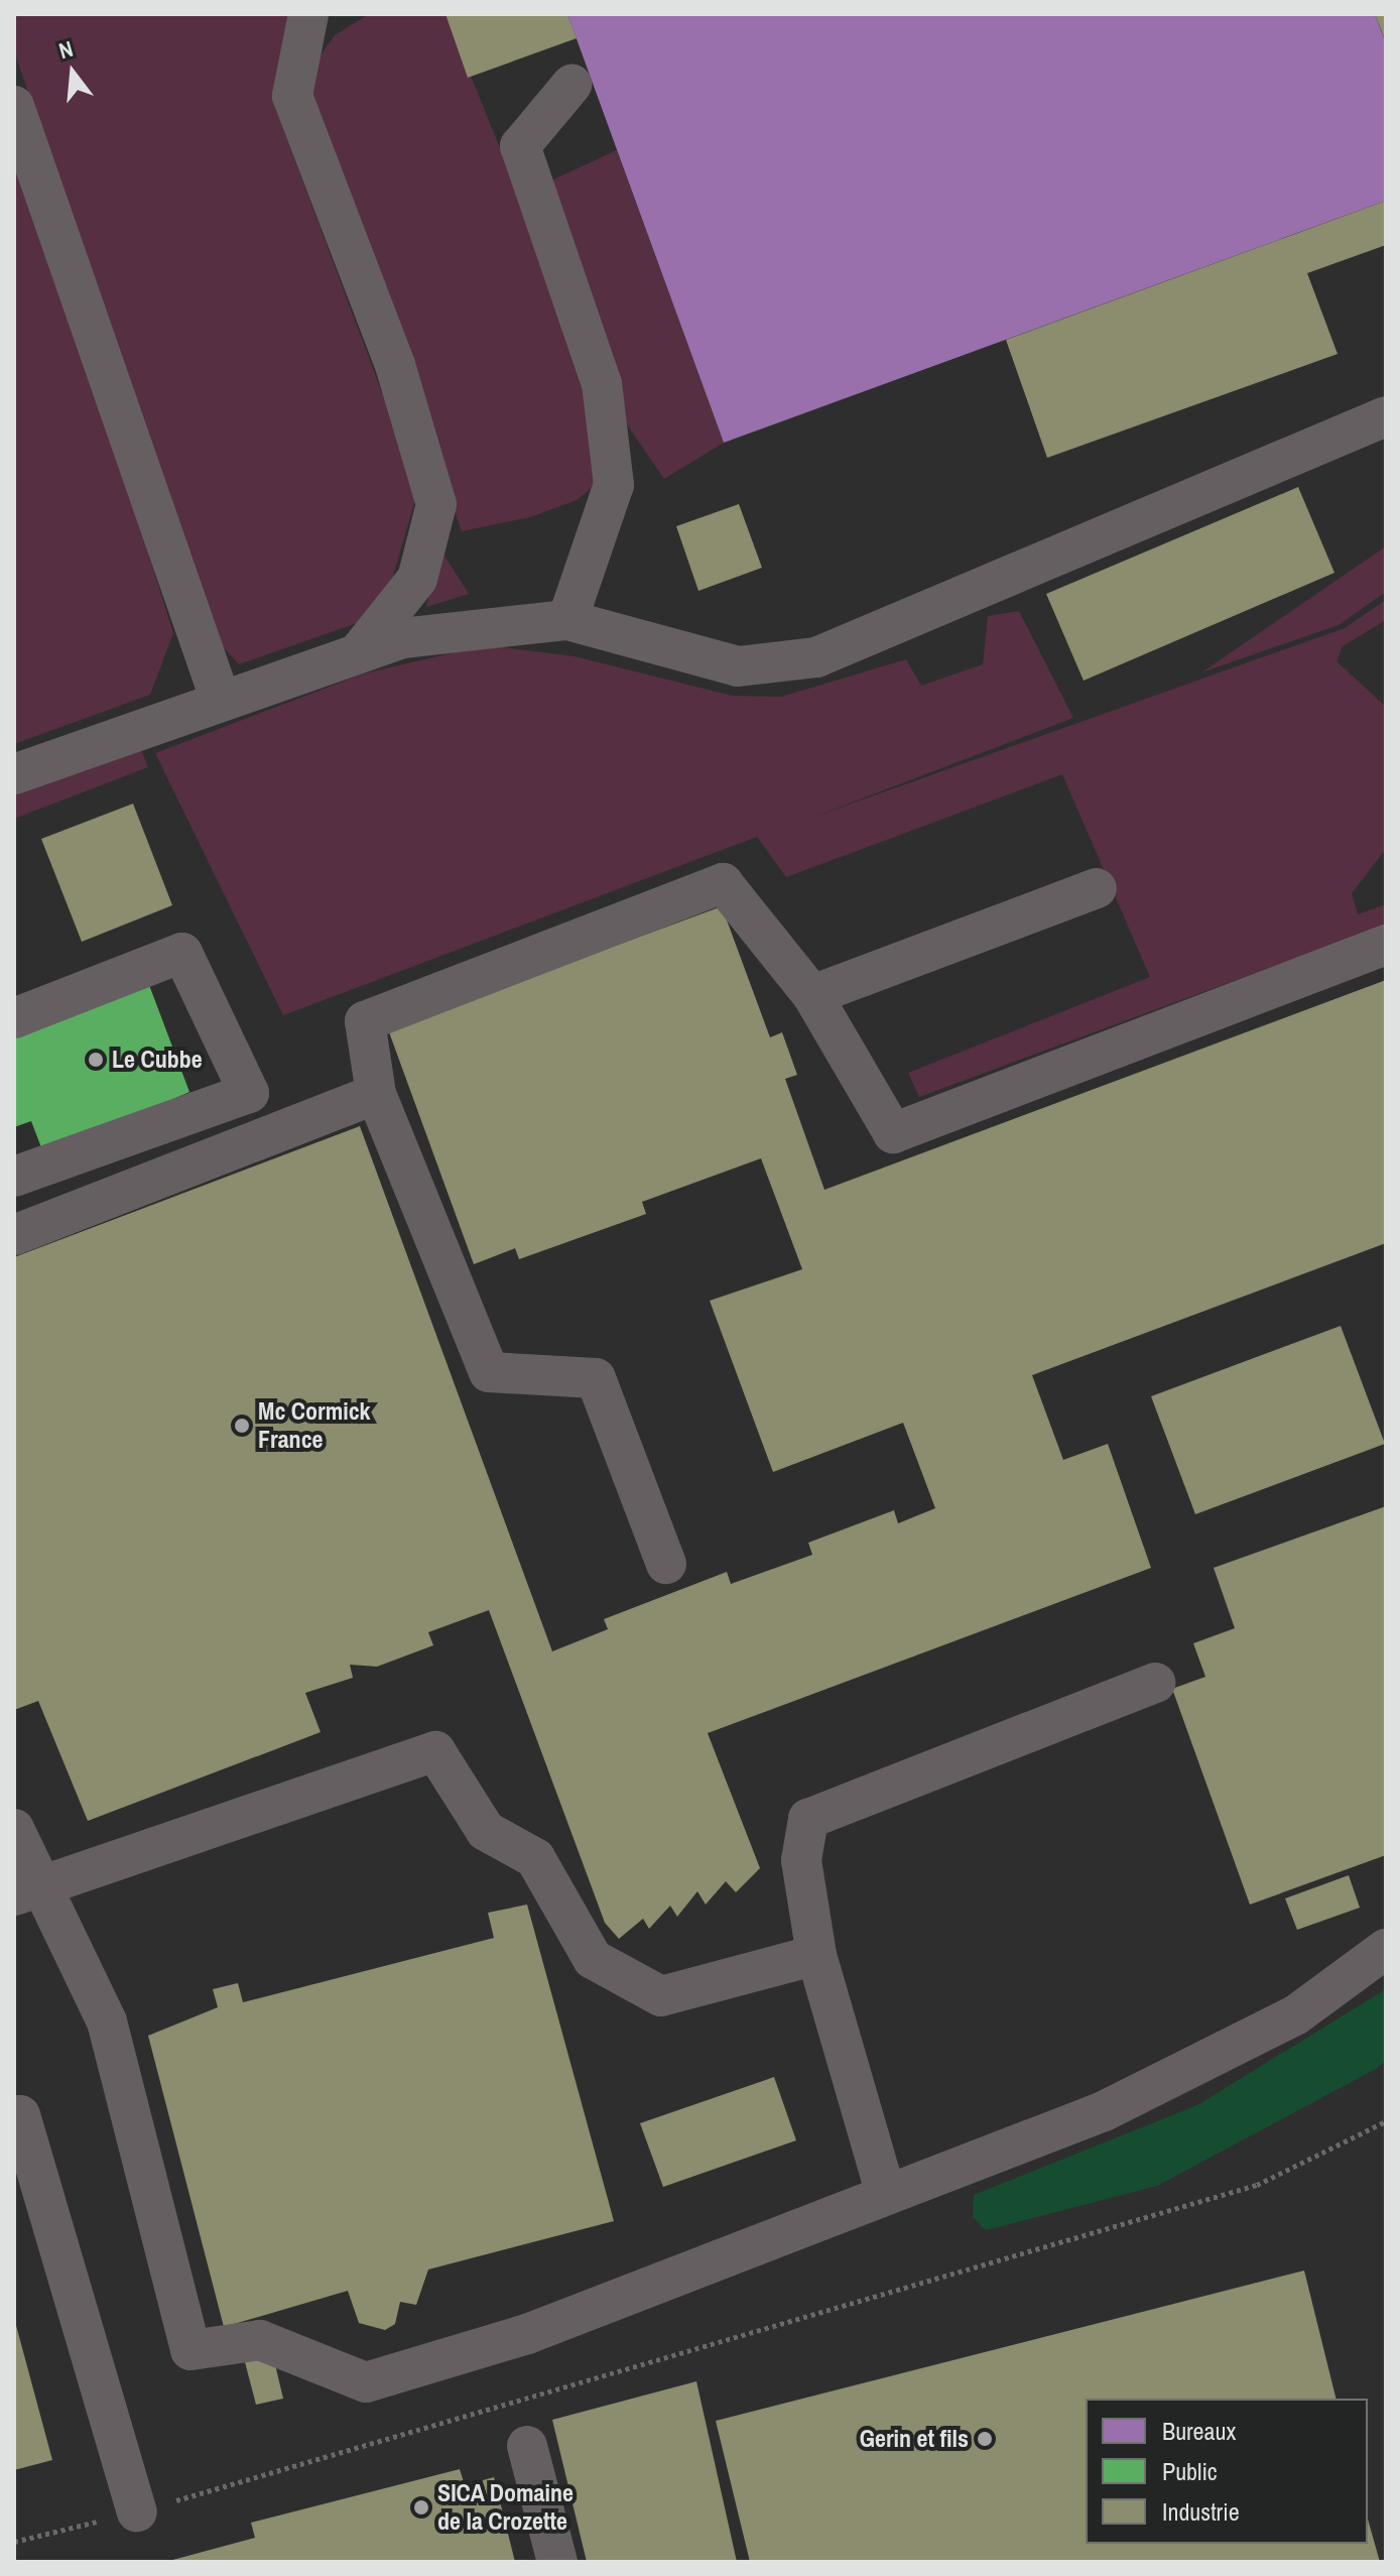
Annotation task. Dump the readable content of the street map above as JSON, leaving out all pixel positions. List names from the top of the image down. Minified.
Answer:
{"places":["Le Cubbe","Mc Cormick France","Gerin et fils","SICA Domaine de la Crozette"],"legend":["Bureaux","Public","Industrie"],"north":"top"}
